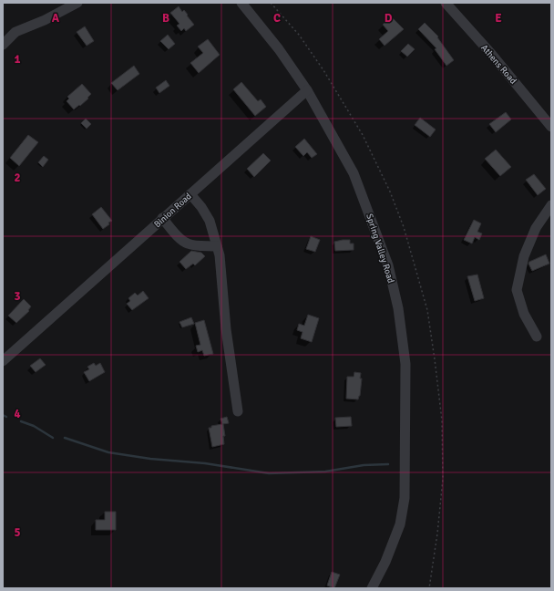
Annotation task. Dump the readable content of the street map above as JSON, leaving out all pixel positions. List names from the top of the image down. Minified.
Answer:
{"streets":{"street":["Athens Road","Binion Road","Spring Valley Road"]},"crossings":[["Binion Road","Spring Valley Road"]],"grid":{"columns":["A","B","C","D","E"],"rows":["1","2","3","4","5"]}}
